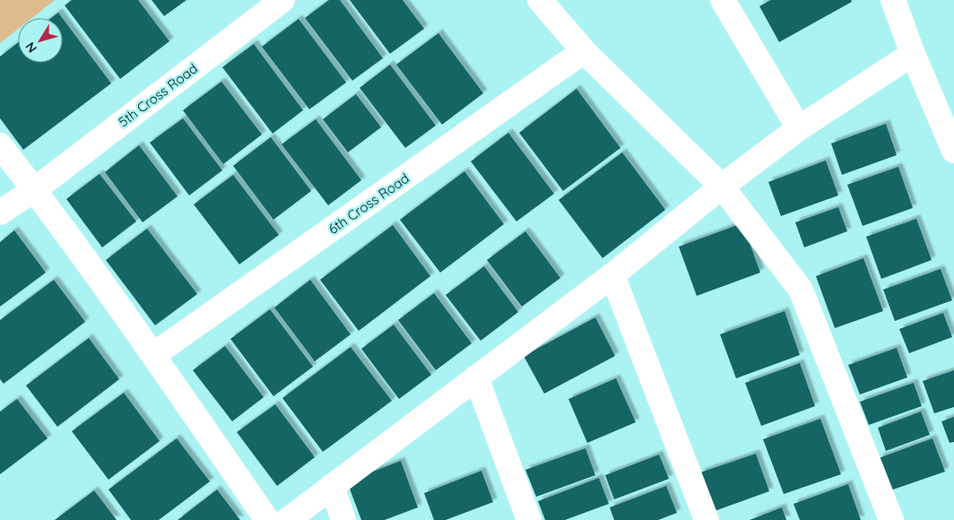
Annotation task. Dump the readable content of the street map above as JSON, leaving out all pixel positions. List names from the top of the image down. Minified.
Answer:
{"streets":{"street":["5th Cross Road","6th Cross Road"]},"north":"bottom left"}
